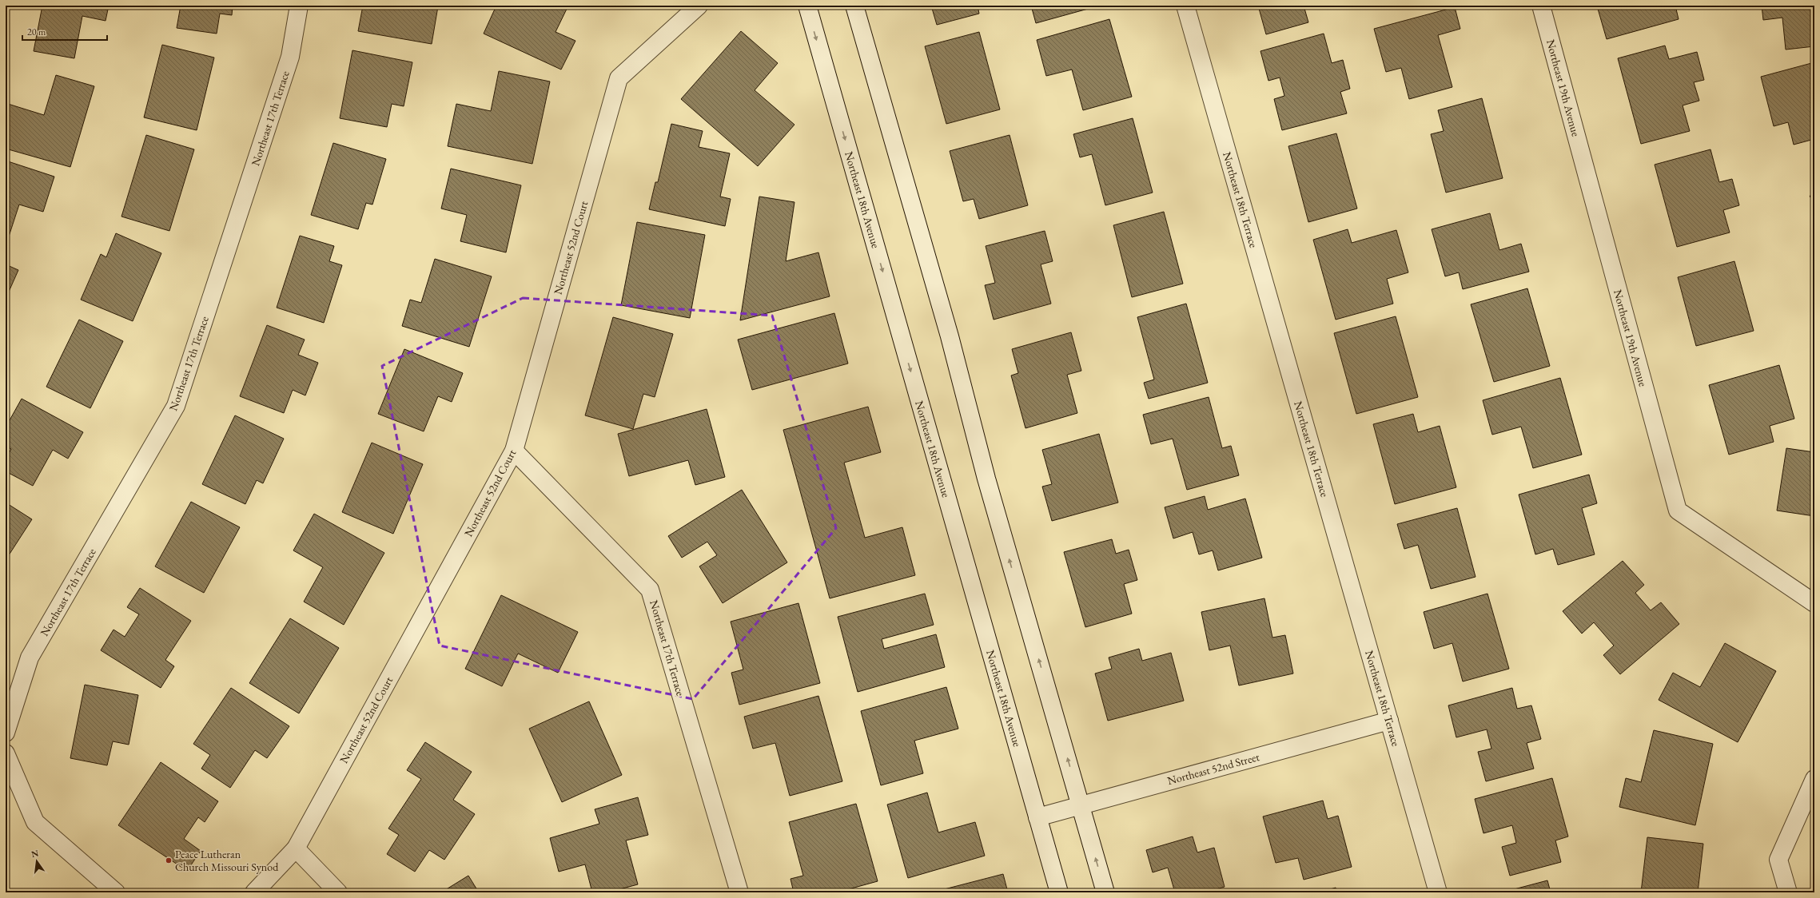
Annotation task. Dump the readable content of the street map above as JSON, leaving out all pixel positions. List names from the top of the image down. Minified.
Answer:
{"streets":{"street":["Northeast 19th Avenue","Northeast 17th Terrace","Northeast 18th Avenue","Northeast 18th Terrace","Northeast 52nd Court","Northeast 52nd Street"]},"crossings":[["Northeast 17th Terrace","Northeast 52nd Court"],["Northeast 18th Avenue","Northeast 52nd Street"],["Northeast 18th Terrace","Northeast 52nd Street"]],"places":["Peace Lutheran Church Missouri Synod"],"scale_bar":"20 m","north":"top"}
